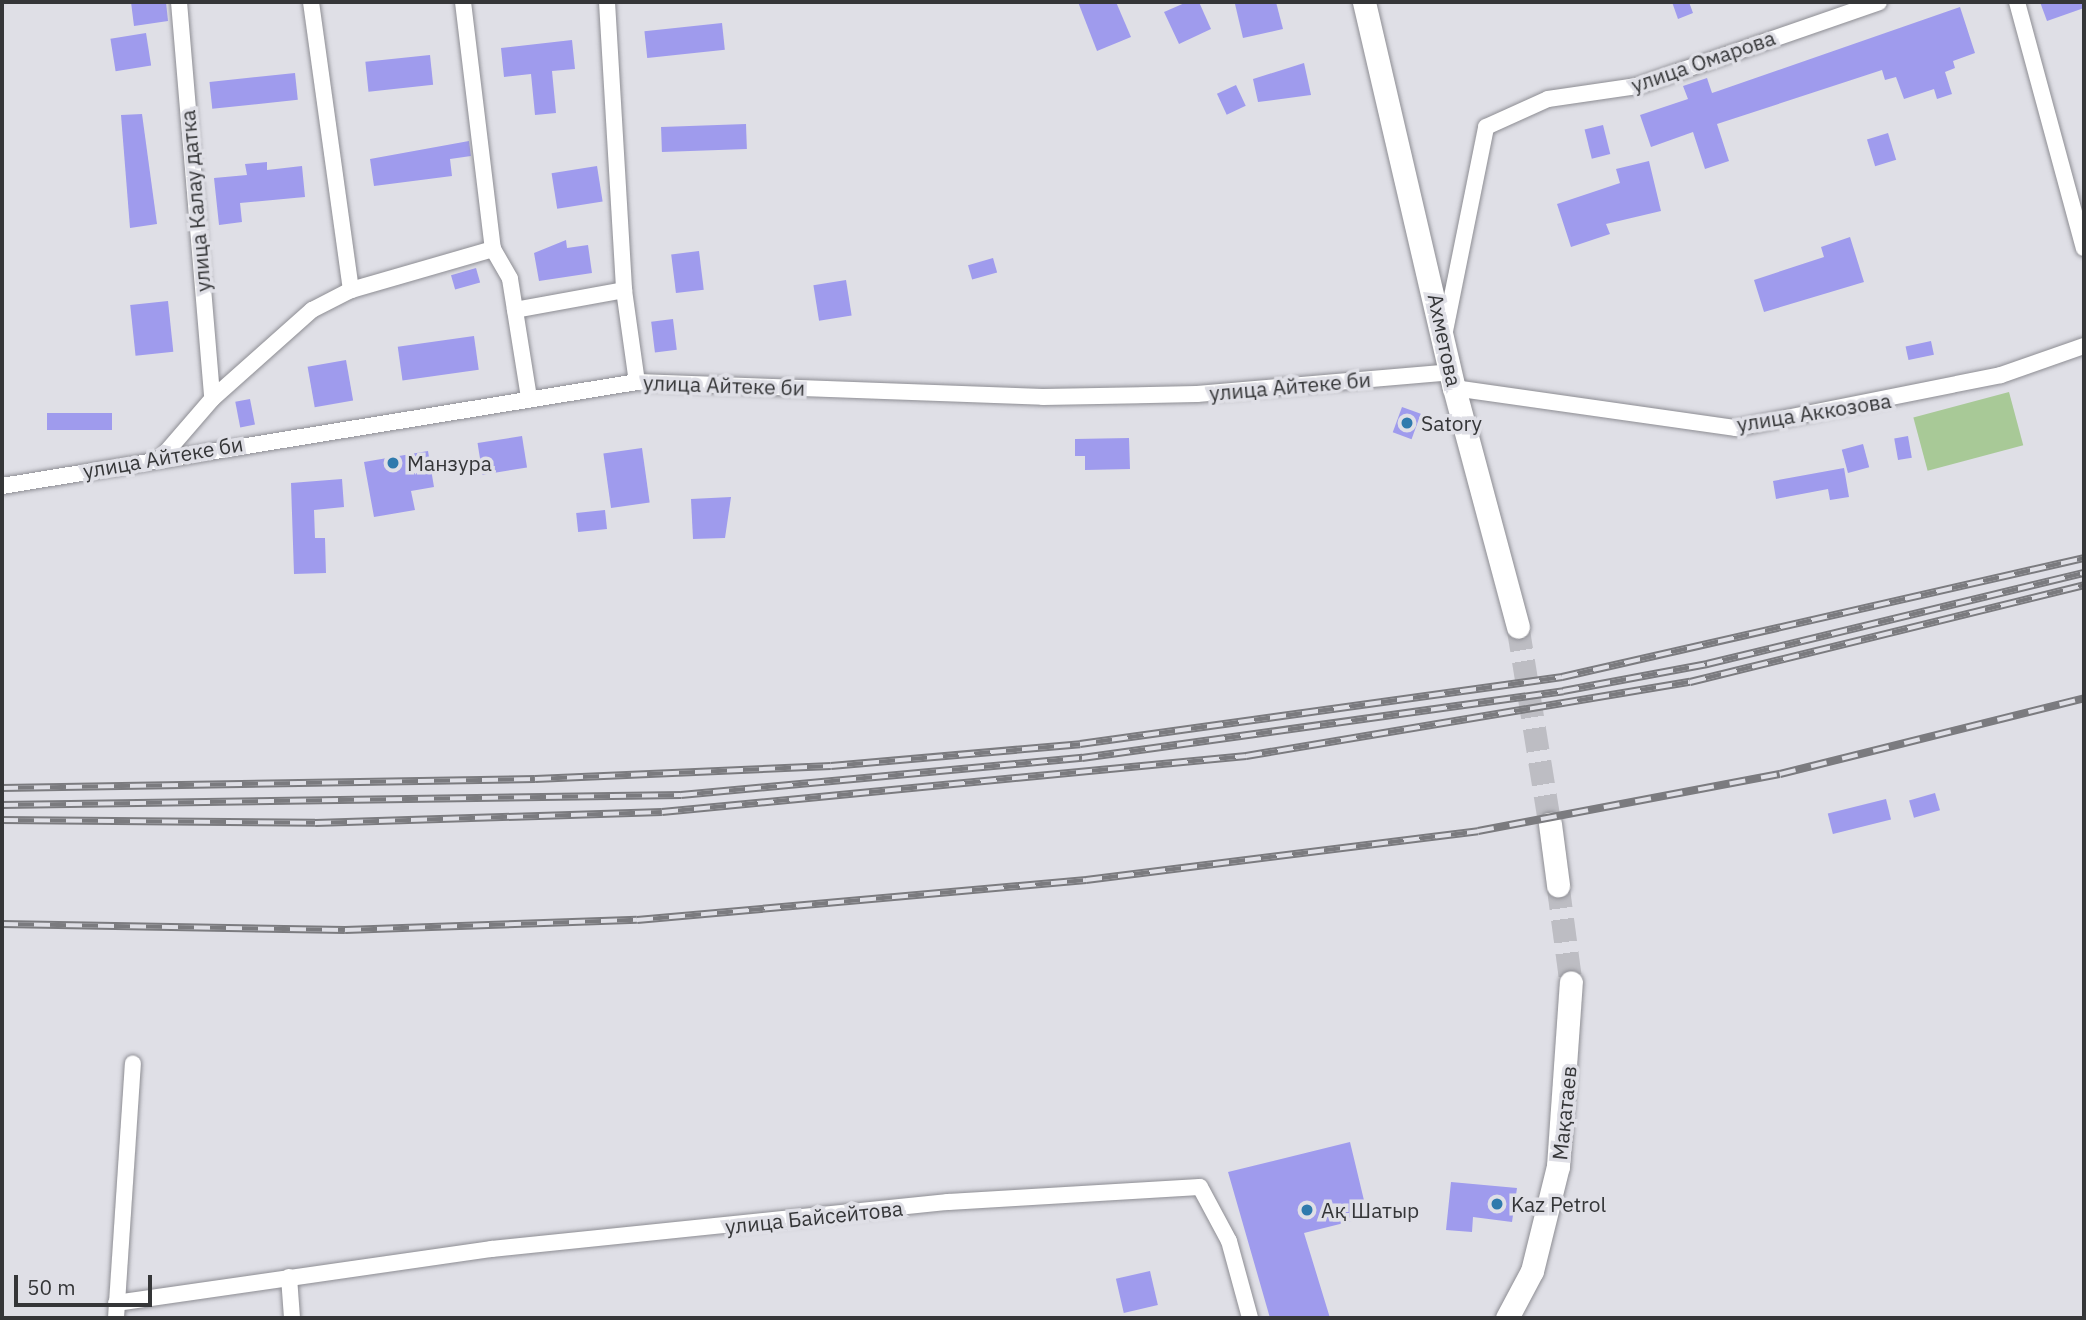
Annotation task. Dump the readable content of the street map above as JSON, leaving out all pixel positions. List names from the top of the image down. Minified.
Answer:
{"streets":{"main road":["Ахметова","Мақатаев"],"street":["улица Омарова","улица Калау датка","улица Айтеке би","улица Аккозова","улица Байсейтова"]},"crossings":[["улица Омарова","Ахметова"],["Ахметова","улица Айтеке би"],["Ахметова","улица Аккозова"],["улица Айтеке би","улица Аккозова"]],"places":["Satory","Манзура","Kaz Petrol","Ақ Шатыр"],"scale_bar":"50 m"}
